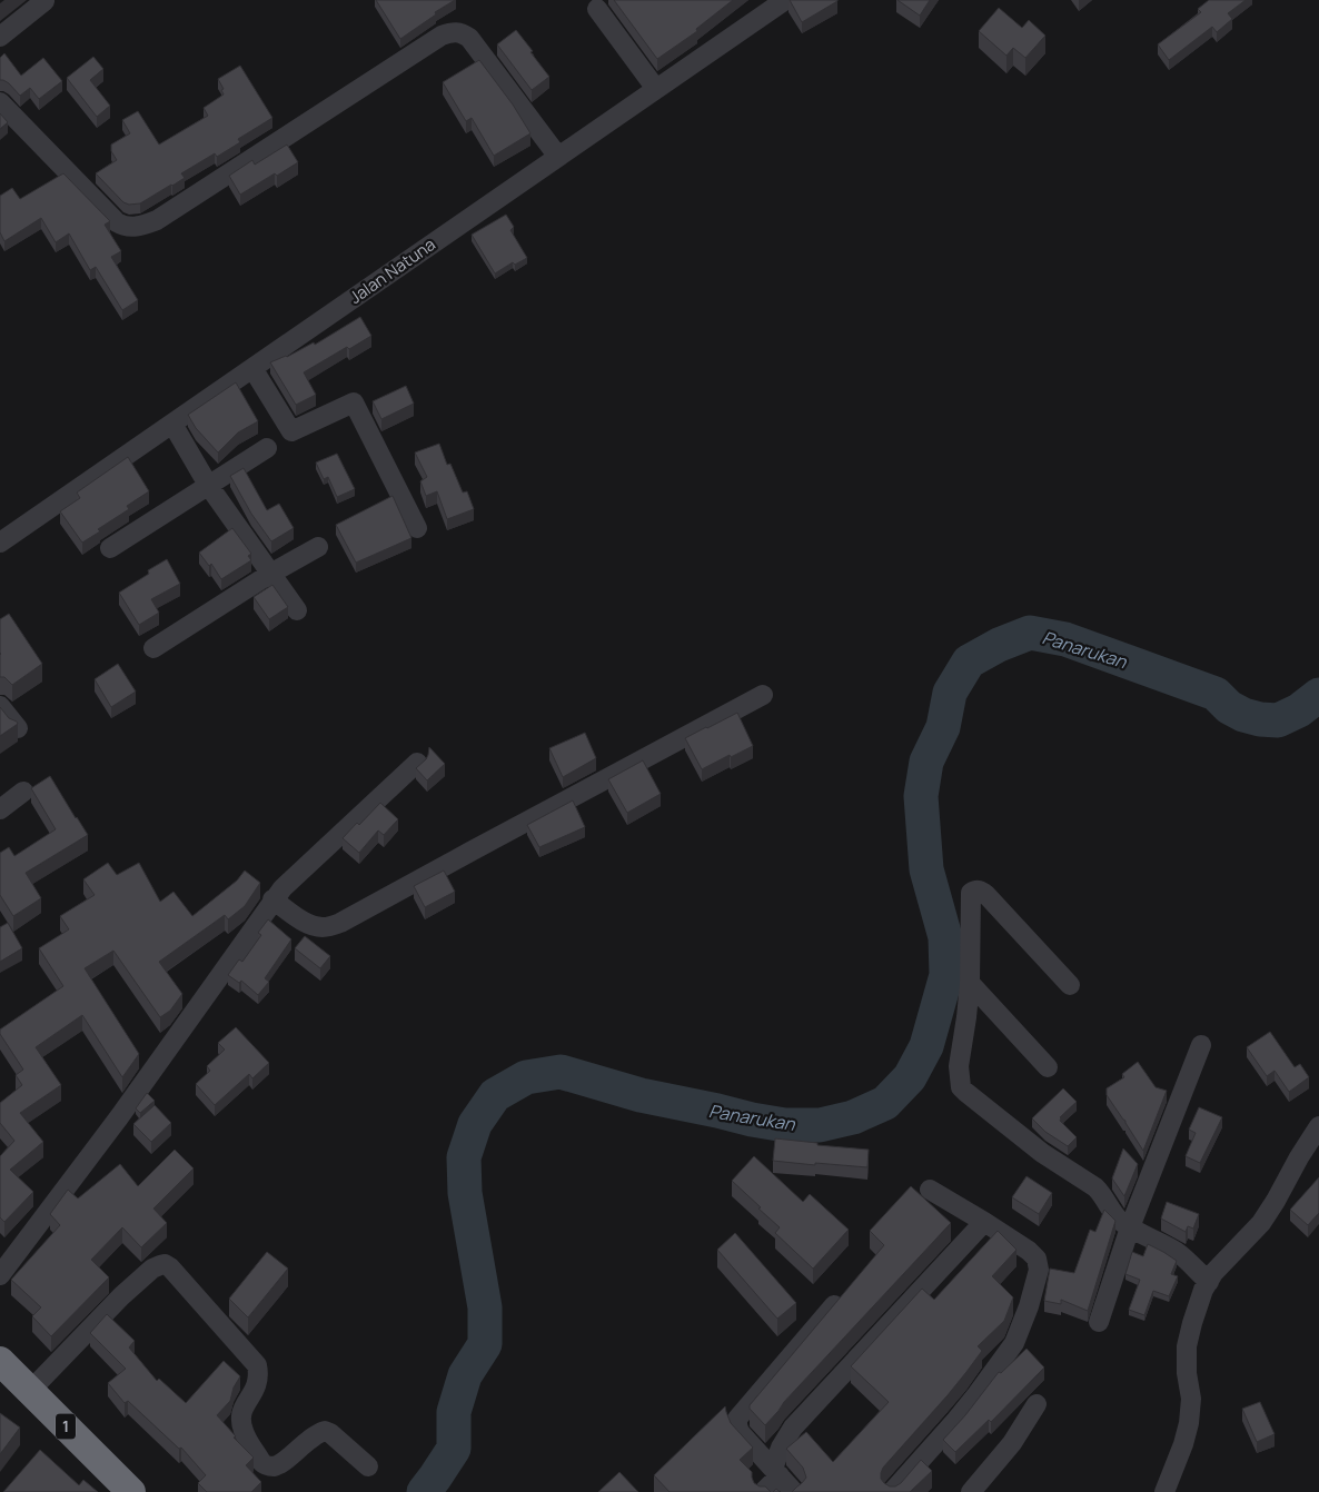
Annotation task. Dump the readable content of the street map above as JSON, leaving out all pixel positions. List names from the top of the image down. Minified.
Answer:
{"streets":{"highway":["1"],"street":["Jalan Natuna"]},"water":["Panarukan"]}
